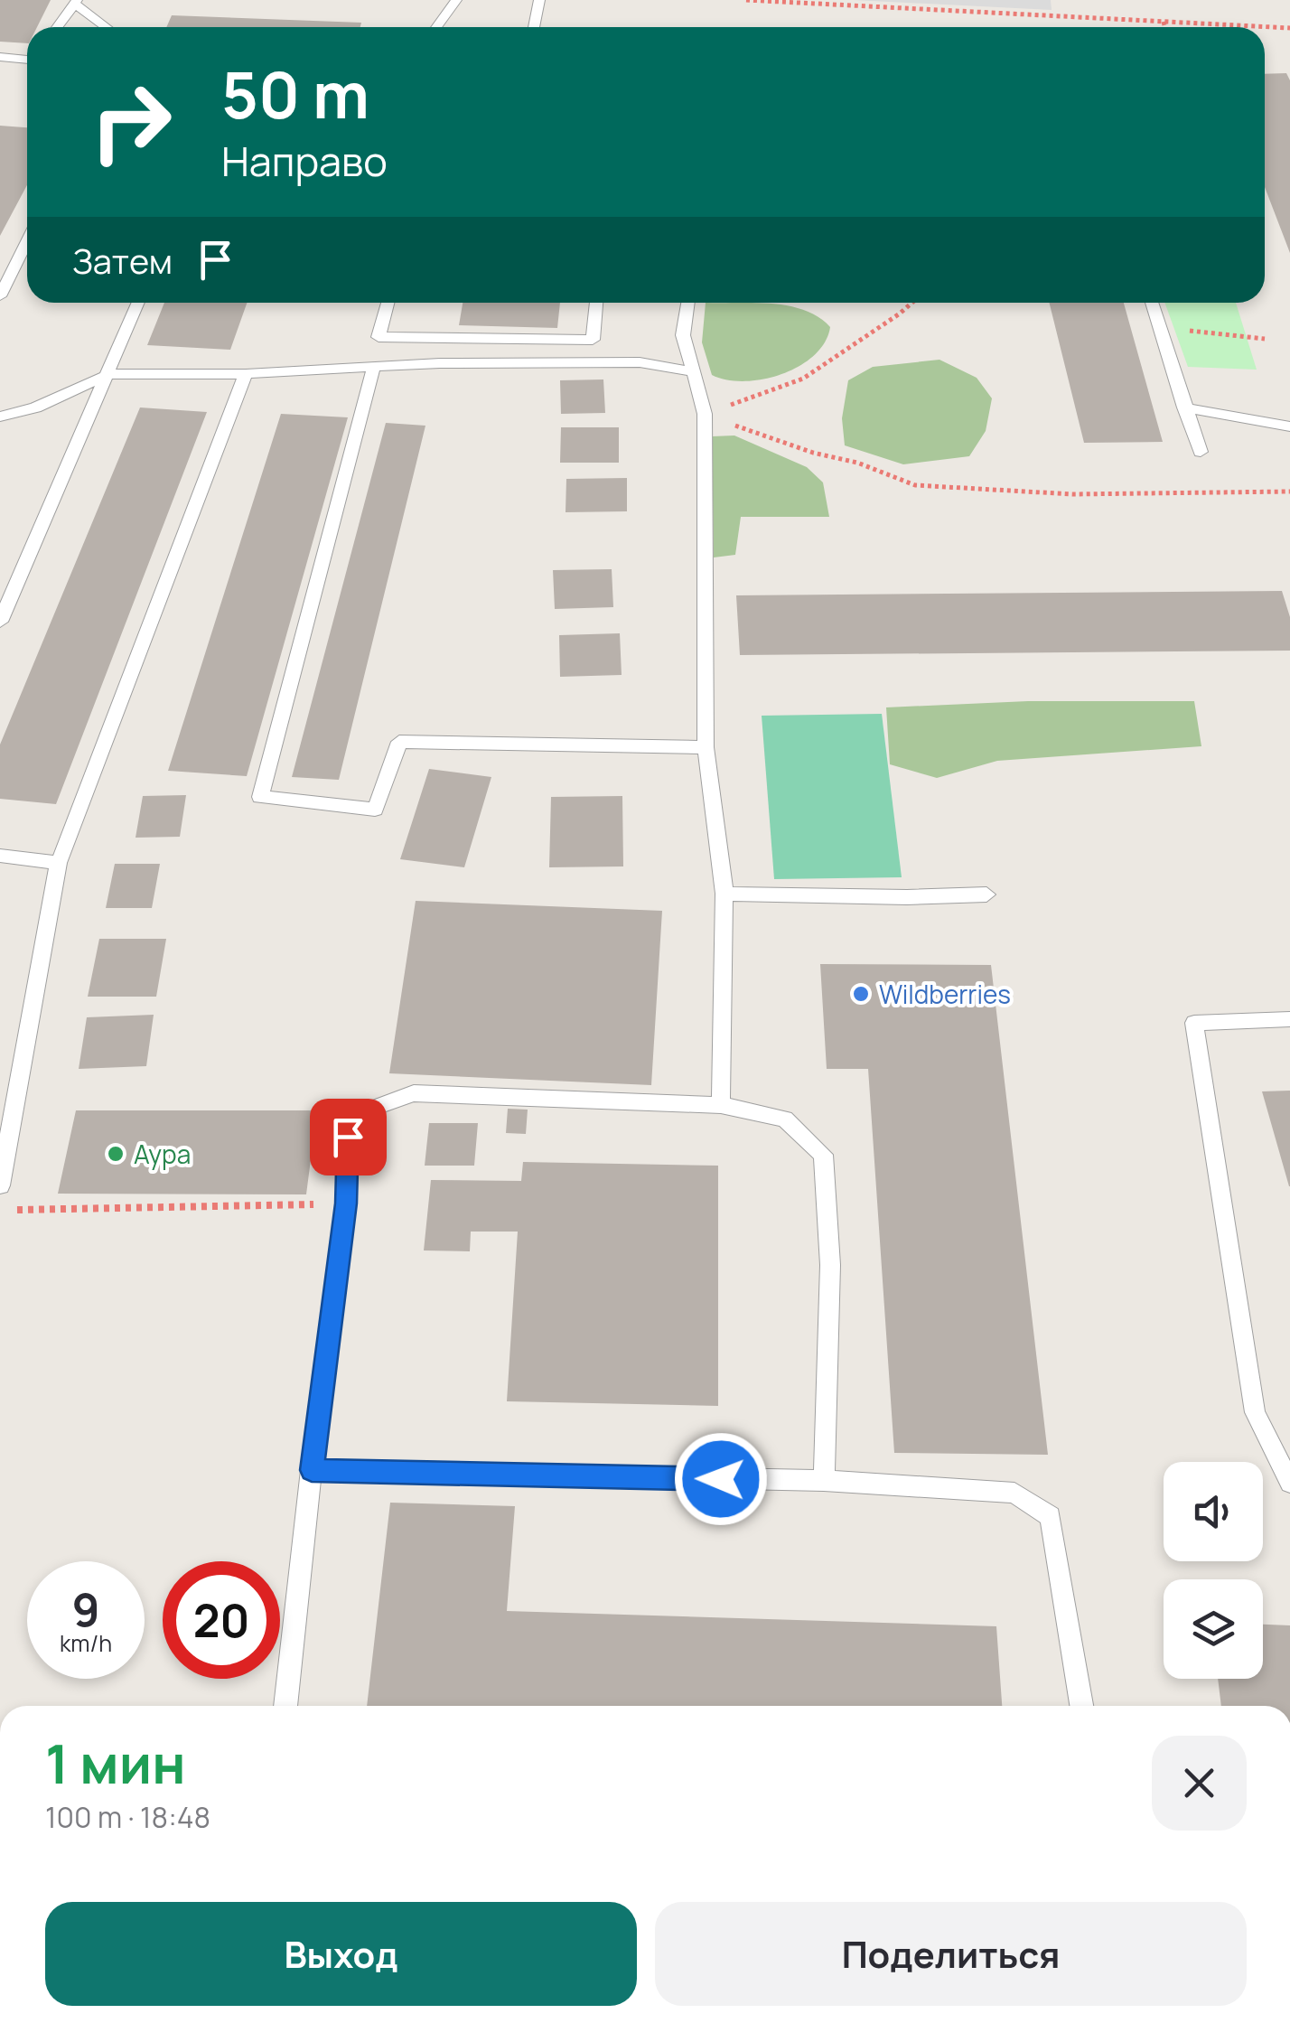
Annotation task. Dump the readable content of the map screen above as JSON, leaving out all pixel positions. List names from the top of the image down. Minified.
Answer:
{"places":["Wildberries","Аура"],"page":{"turn":["50 m","Направо"],"then":"Затем","speed":"9 km/h","limit":"20","heading":["1 мин","100 m · 18:48"],"buttons":["Выход","Поделиться"]}}
